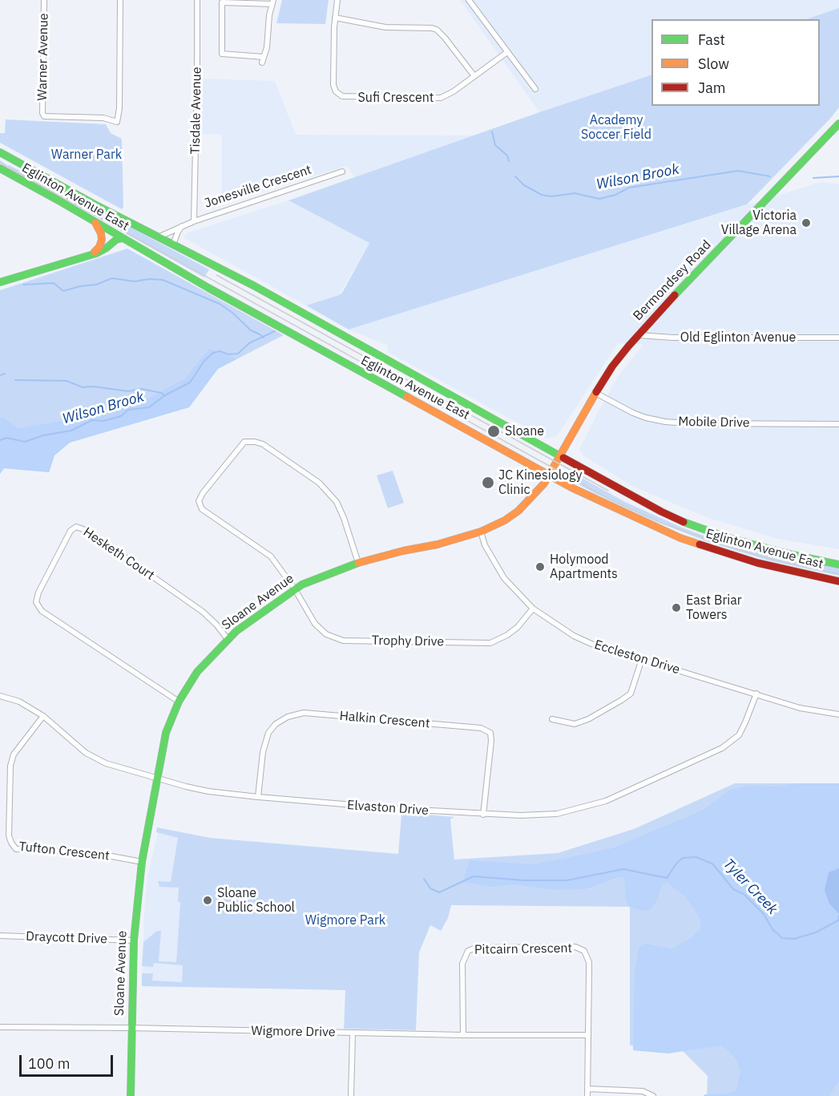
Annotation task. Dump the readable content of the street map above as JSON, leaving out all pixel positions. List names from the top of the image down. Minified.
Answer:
{"streets":{"main road":["Eglinton Avenue East","Bermondsey Road","Sloane Avenue"],"street":["Warner Avenue","Sufi Crescent","Tisdale Avenue","Jonesville Crescent","Old Eglinton Avenue","Mobile Drive","Hesketh Court","Trophy Drive","Eccleston Drive","Halkin Crescent","Elvaston Drive","Tufton Crescent","Draycott Drive","Pitcairn Crescent","Wigmore Drive"]},"crossings":[["Tisdale Avenue","Jonesville Crescent"],["Jonesville Crescent","Eglinton Avenue East"],["Eglinton Avenue East","Bermondsey Road"],["Eglinton Avenue East","Sloane Avenue"],["Bermondsey Road","Old Eglinton Avenue"],["Bermondsey Road","Mobile Drive"],["Bermondsey Road","Sloane Avenue"],["Hesketh Court","Sloane Avenue"],["Sloane Avenue","Trophy Drive"],["Sloane Avenue","Eccleston Drive"],["Sloane Avenue","Elvaston Drive"],["Sloane Avenue","Tufton Crescent"],["Sloane Avenue","Draycott Drive"],["Sloane Avenue","Wigmore Drive"],["Trophy Drive","Eccleston Drive"],["Eccleston Drive","Elvaston Drive"],["Halkin Crescent","Elvaston Drive"],["Elvaston Drive","Tufton Crescent"],["Pitcairn Crescent","Wigmore Drive"]],"water":["Wilson Brook","Tyler Creek"],"parks":["Academy Soccer Field","Warner Park","Wigmore Park"],"places":["Victoria Village Arena","Sloane","JC Kinesiology Clinic","Holymood Apartments","East Briar Towers","Sloane Public School"],"legend":["Fast","Slow","Jam"],"scale_bar":"100 m"}
